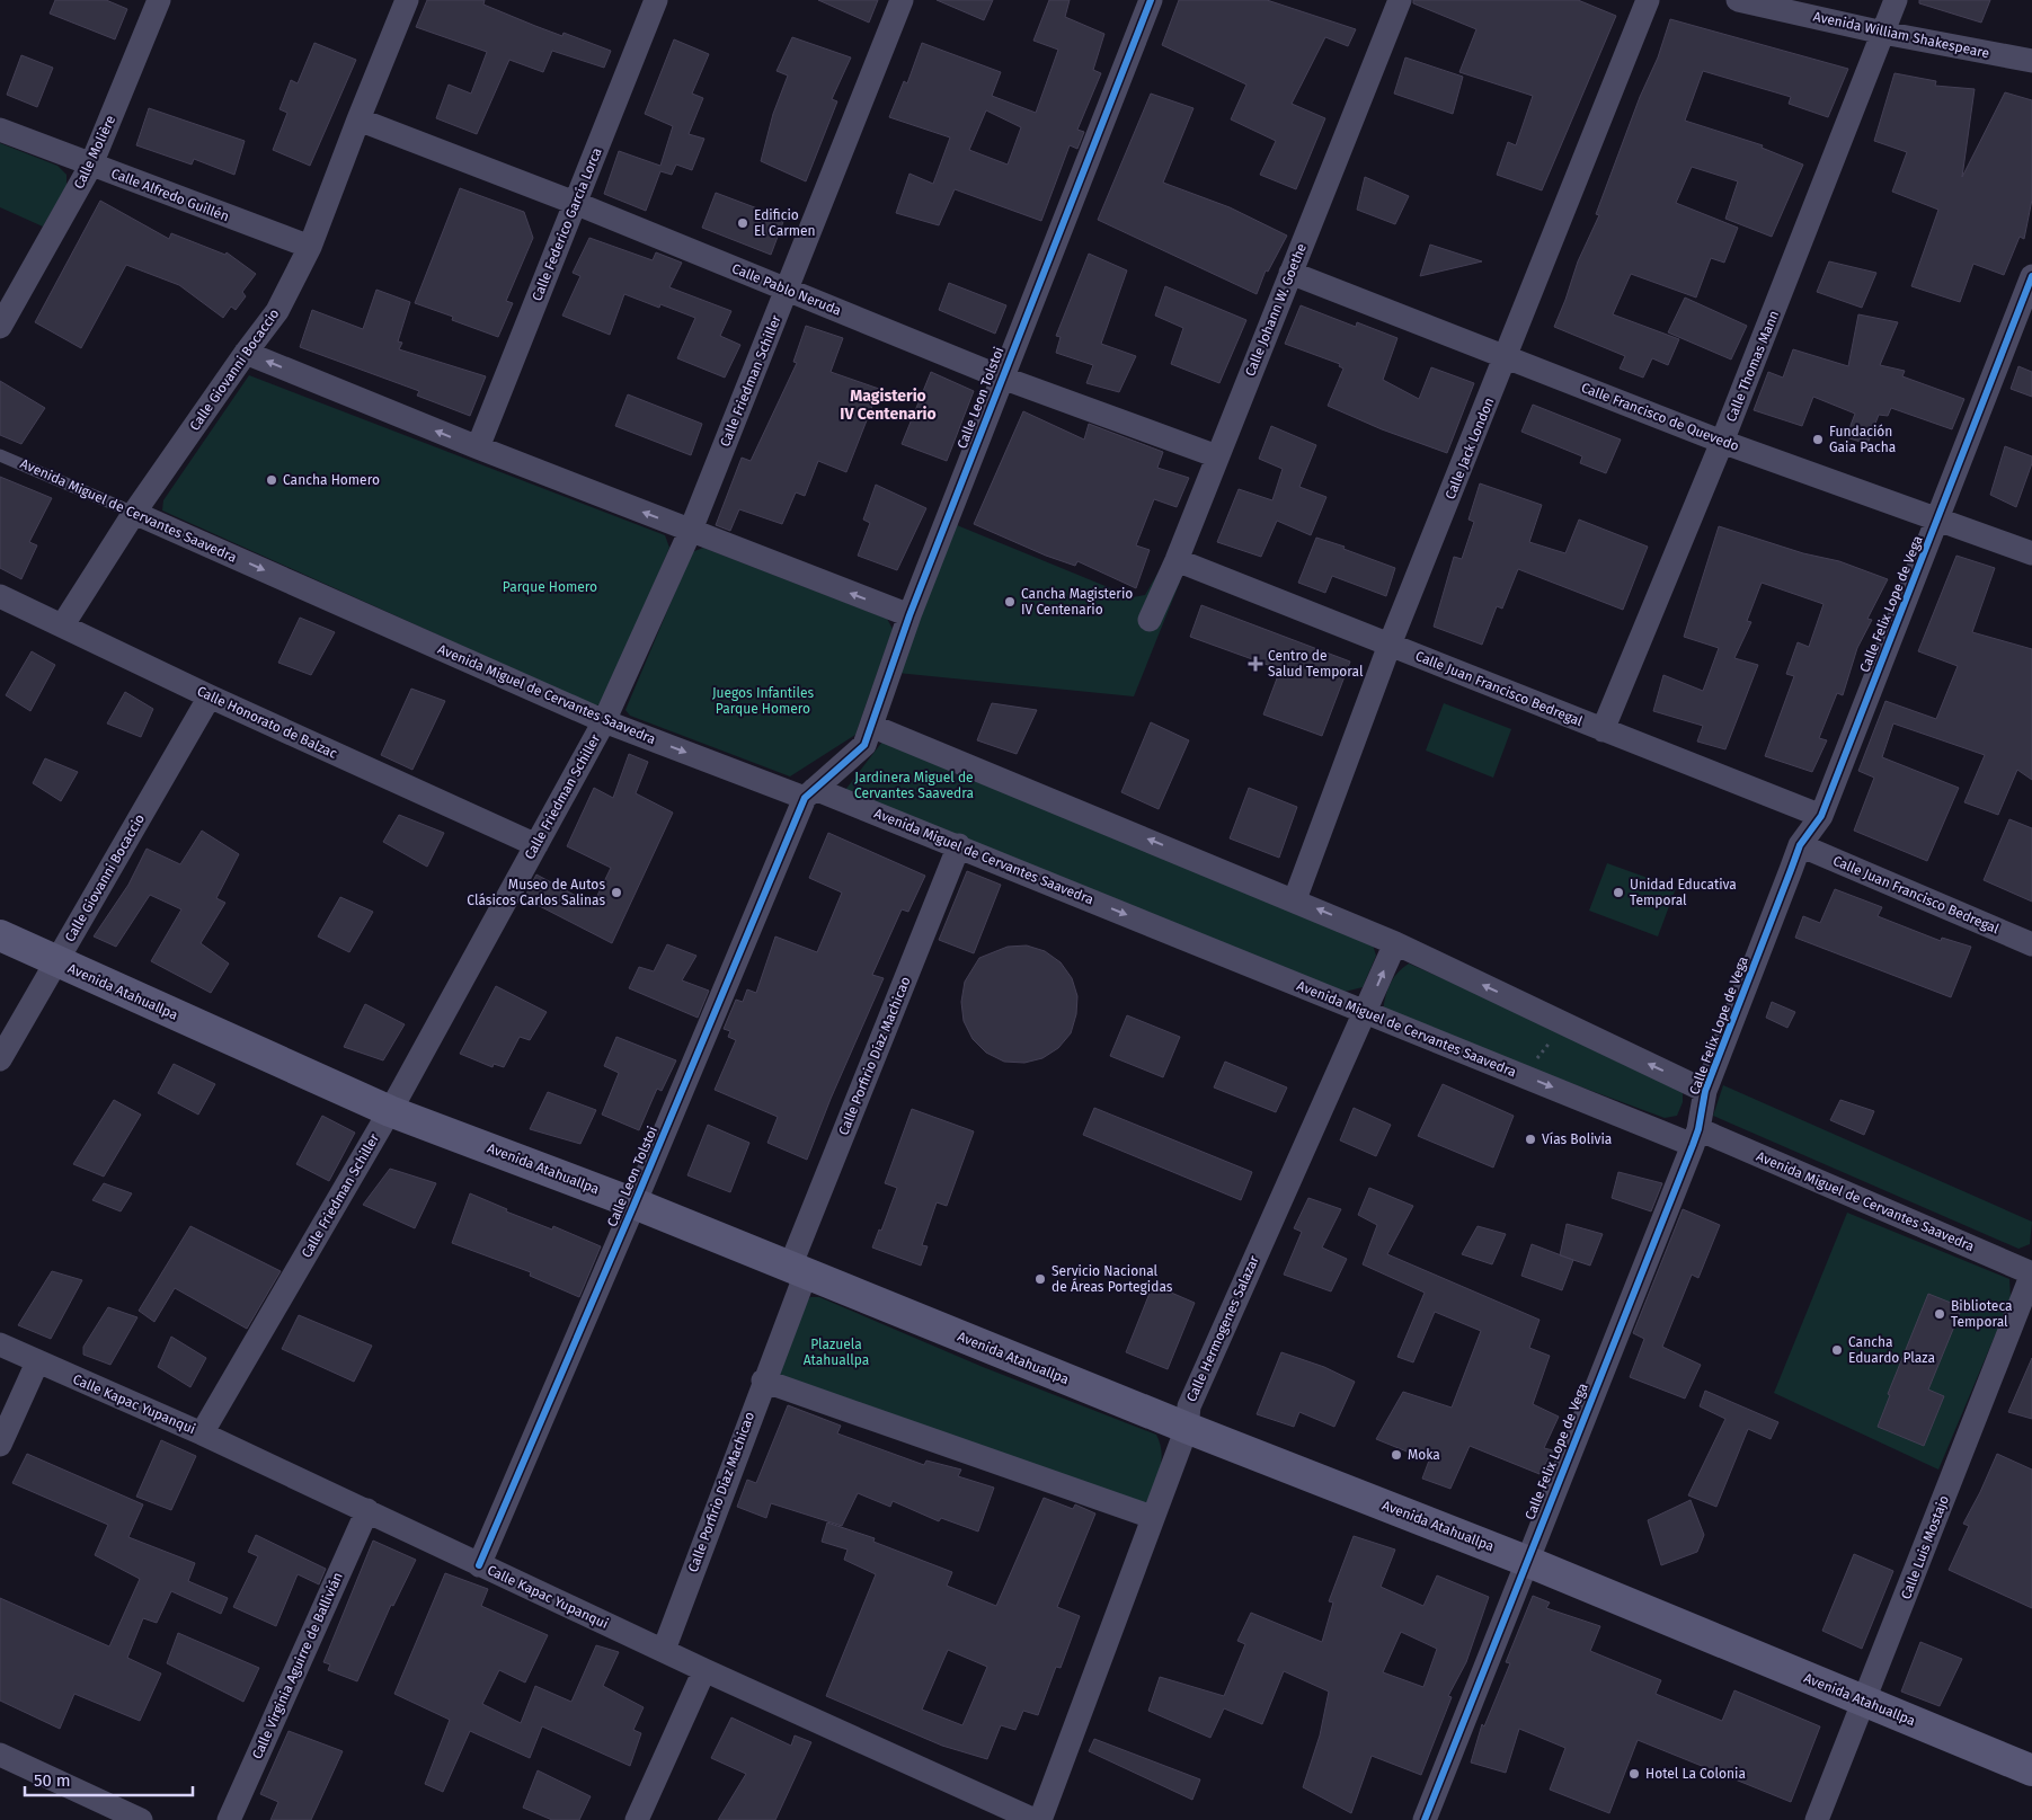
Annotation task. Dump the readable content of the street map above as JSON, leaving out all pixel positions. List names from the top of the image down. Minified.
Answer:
{"streets":{"main road":["Avenida Atahuallpa"],"street":["Avenida William Shakespeare","Calle Molière","Calle Alfredo Guillén","Calle Federico García Lorca","Calle Pablo Neruda","Calle Johann W. Goethe","Calle Thomas Mann","Calle Giovanni Bocaccio","Calle Friedman Schiller","Calle Leon Tolstoi","Calle Francisco de Quevedo","Calle Jack London","Avenida Miguel de Cervantes Saavedra","Calle Felix Lope de Vega","Calle Juan Francisco Bedregal","Calle Honorato de Balzac","Calle Porfirio Díaz Machicao","Calle Hermogenes Salazar","Calle Kapac Yupanqui","Calle Luis Mostajo","Calle Virginia Aguirre de Ballivián"]},"crossings":[["Avenida William Shakespeare","Calle Thomas Mann"],["Calle Molière","Calle Alfredo Guillén"],["Calle Alfredo Guillén","Calle Giovanni Bocaccio"],["Calle Federico García Lorca","Calle Pablo Neruda"],["Calle Pablo Neruda","Calle Johann W. Goethe"],["Calle Pablo Neruda","Calle Giovanni Bocaccio"],["Calle Pablo Neruda","Calle Friedman Schiller"],["Calle Pablo Neruda","Calle Leon Tolstoi"],["Calle Johann W. Goethe","Calle Francisco de Quevedo"],["Calle Johann W. Goethe","Calle Juan Francisco Bedregal"],["Calle Thomas Mann","Calle Francisco de Quevedo"],["Calle Thomas Mann","Calle Juan Francisco Bedregal"],["Calle Giovanni Bocaccio","Avenida Miguel de Cervantes Saavedra"],["Calle Giovanni Bocaccio","Calle Honorato de Balzac"],["Calle Giovanni Bocaccio","Avenida Atahuallpa"],["Calle Friedman Schiller","Avenida Miguel de Cervantes Saavedra"],["Calle Friedman Schiller","Calle Honorato de Balzac"],["Calle Friedman Schiller","Avenida Atahuallpa"],["Calle Friedman Schiller","Calle Kapac Yupanqui"],["Calle Leon Tolstoi","Avenida Miguel de Cervantes Saavedra"],["Calle Leon Tolstoi","Avenida Atahuallpa"],["Calle Leon Tolstoi","Calle Kapac Yupanqui"],["Calle Francisco de Quevedo","Calle Jack London"],["Calle Francisco de Quevedo","Calle Felix Lope de Vega"],["Calle Jack London","Calle Juan Francisco Bedregal"],["Avenida Miguel de Cervantes Saavedra","Calle Felix Lope de Vega"],["Avenida Miguel de Cervantes Saavedra","Calle Porfirio Díaz Machicao"],["Avenida Miguel de Cervantes Saavedra","Calle Hermogenes Salazar"],["Avenida Miguel de Cervantes Saavedra","Calle Luis Mostajo"],["Calle Felix Lope de Vega","Calle Juan Francisco Bedregal"],["Calle Felix Lope de Vega","Avenida Atahuallpa"],["Avenida Atahuallpa","Calle Porfirio Díaz Machicao"],["Avenida Atahuallpa","Calle Hermogenes Salazar"],["Avenida Atahuallpa","Calle Luis Mostajo"],["Calle Porfirio Díaz Machicao","Calle Kapac Yupanqui"],["Calle Kapac Yupanqui","Calle Virginia Aguirre de Ballivián"]],"one_way":["Avenida Miguel de Cervantes Saavedra"],"districts":["Magisterio IV Centenario"],"parks":["Parque Homero","Juegos Infantiles Parque Homero","Jardinera Miguel de Cervantes Saavedra","Plazuela Atahuallpa"],"places":{"other":["Edificio El Carmen","Fundación Gaia Pacha","Cancha Homero","Cancha Magisterio IV Centenario","Museo de Autos Clásicos Carlos Salinas","Unidad Educativa Temporal","Vías Bolivia","Servicio Nacional de Áreas Portegidas","Biblioteca Temporal","Cancha Eduardo Plaza","Moka","Hotel La Colonia"],"health":["Centro de Salud Temporal"]},"scale_bar":"50 m"}
